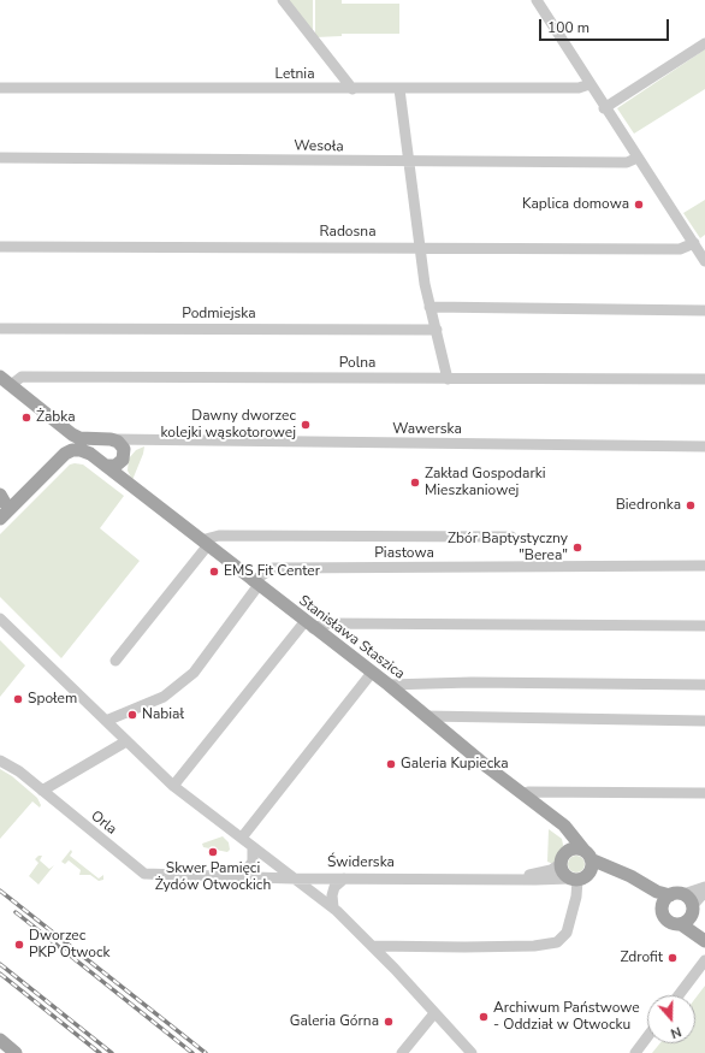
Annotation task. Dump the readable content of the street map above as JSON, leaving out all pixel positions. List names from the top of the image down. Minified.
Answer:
{"streets":{"main road":["Stanisława Staszica","Świderska"],"street":["Letnia","Wesoła","Radosna","Podmiejska","Polna","Wawerska","Piastowa","Orla"]},"crossings":[["Wawerska","Stanisława Staszica"],["Piastowa","Stanisława Staszica"],["Stanisława Staszica","Świderska"],["Orla","Świderska"]],"places":["Kaplica domowa","Żabka","Dawny dworzec kolejki wąskotorowej","Zakład Gospodarki Mieszkaniowej","Biedronka","Zbór Baptystyczny \"Berea\"","EMS Fit Center","Społem","Nabiał","Galeria Kupiecka","Skwer Pamięci Żydów Otwockich","Dworzec PKP Otwock","Zdrofit","Archiwum Państwowe - Oddział w Otwocku","Galeria Górna"],"scale_bar":"100 m","north":"bottom"}
